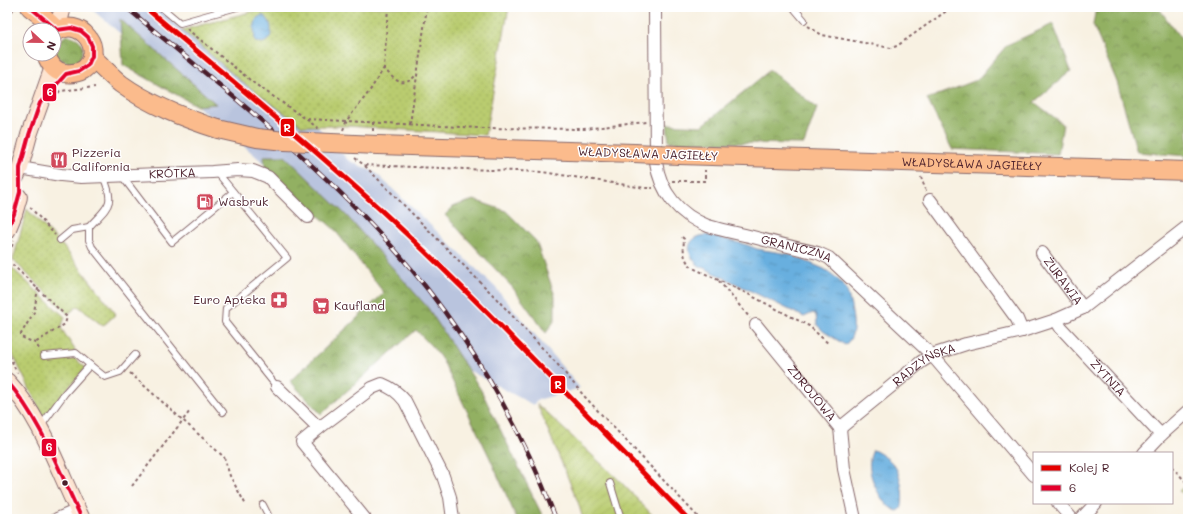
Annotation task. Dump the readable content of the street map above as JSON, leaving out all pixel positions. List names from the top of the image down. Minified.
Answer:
{"streets":{"main road":["WŁADYSŁAWA JAGIEŁŁY"],"street":["KRÓTKA","GRANICZNA","ŻURAWIA","RADZYŃSKA","ŻYTNIA","ZDROJOWA"]},"crossings":[["GRANICZNA","RADZYŃSKA"],["ŻURAWIA","RADZYŃSKA"],["RADZYŃSKA","ŻYTNIA"],["RADZYŃSKA","ZDROJOWA"]],"places":{"restaurant":["Pizzeria California"],"fuel station":["Wasbruk"],"pharmacy":["Euro Apteka"],"supermarket":["Kaufland"]},"lines":["rail line R","transit line 6"],"legend":["Kolej R","6"],"north":"right"}
